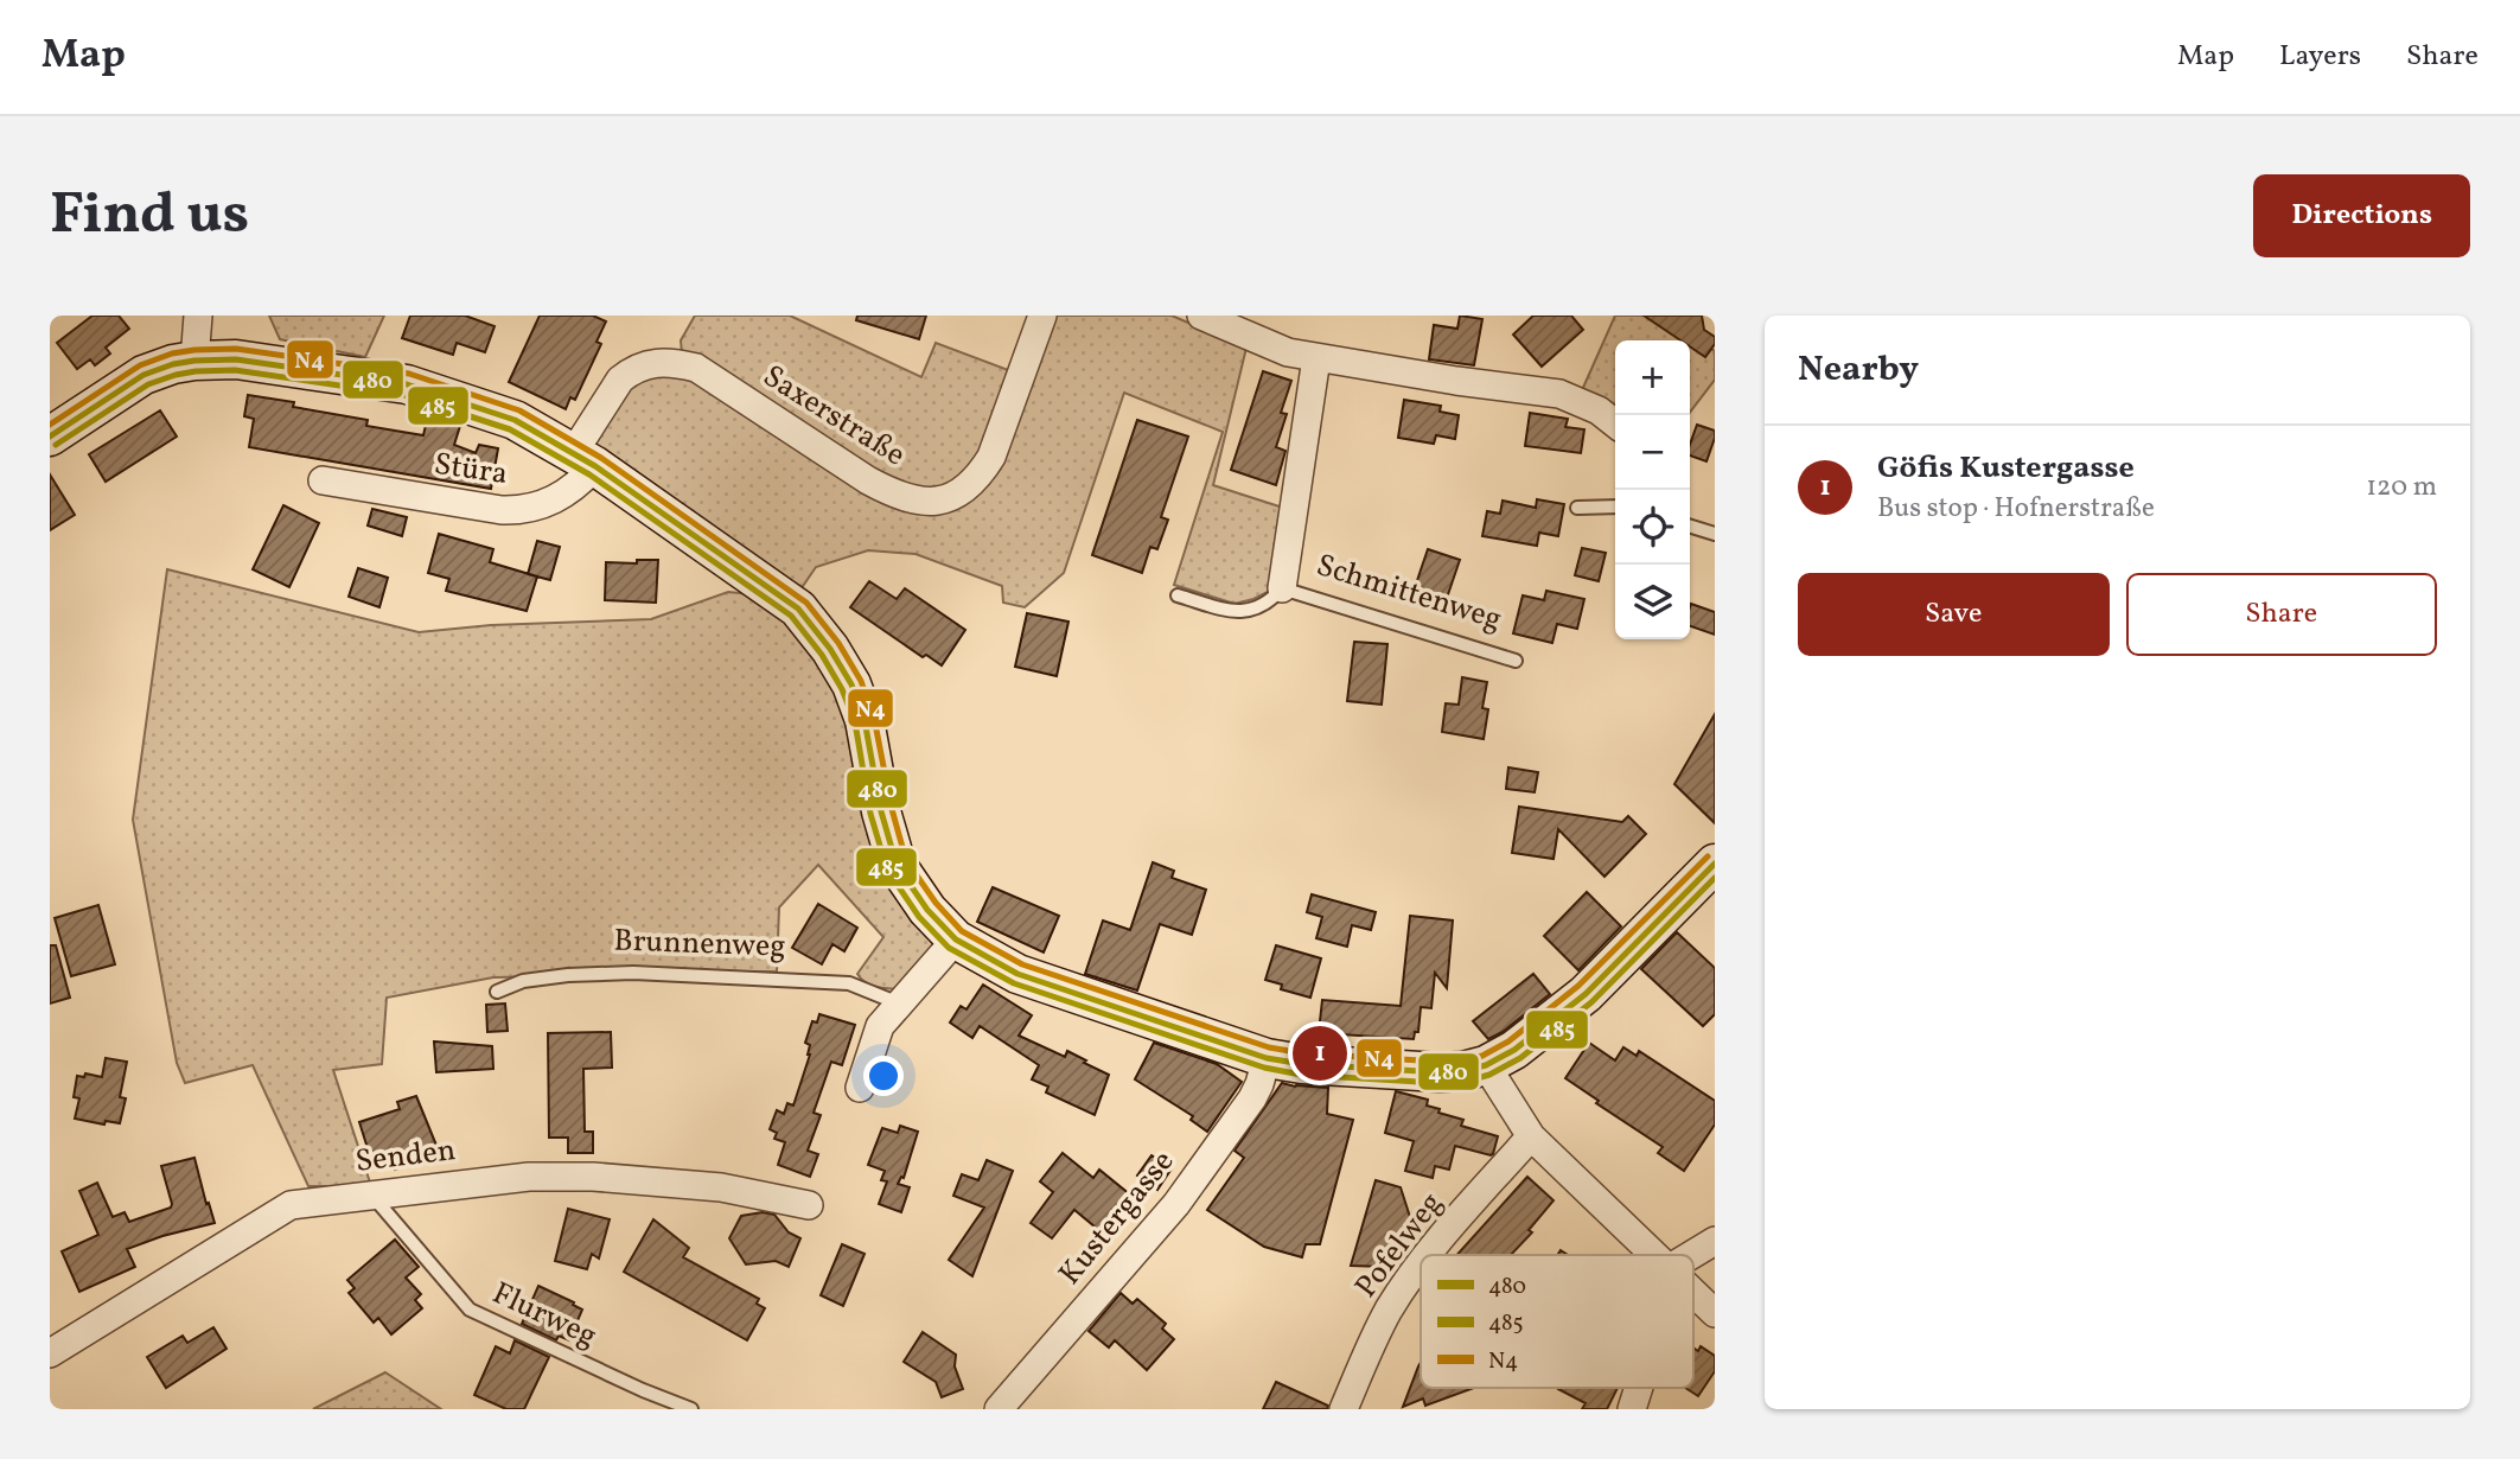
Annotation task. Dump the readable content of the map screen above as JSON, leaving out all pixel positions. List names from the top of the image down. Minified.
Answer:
{"streets":{"street":["Saxerstraße","Stüra","Schmittenweg","Senden","Kustergasse","Pofelweg"],"lane":["Brunnenweg","Flurweg"]},"crossings":[["Saxerstraße","Stüra"],["Senden","Flurweg"]],"lines":["transit line N4","transit line 480","transit line 485"],"legend":["480","485","N4"],"page":{"header":"Map","nav":["Map","Layers","Share"],"buttons":["Directions",["Save","Share"]],"title":"Find us","heading":"Nearby","map_buttons":["+","−"],"list":[{"mark":"1","name":"Göfis Kustergasse","note":"Bus stop · Hofnerstraße","value":"120 m"}],"pins":"1"}}
